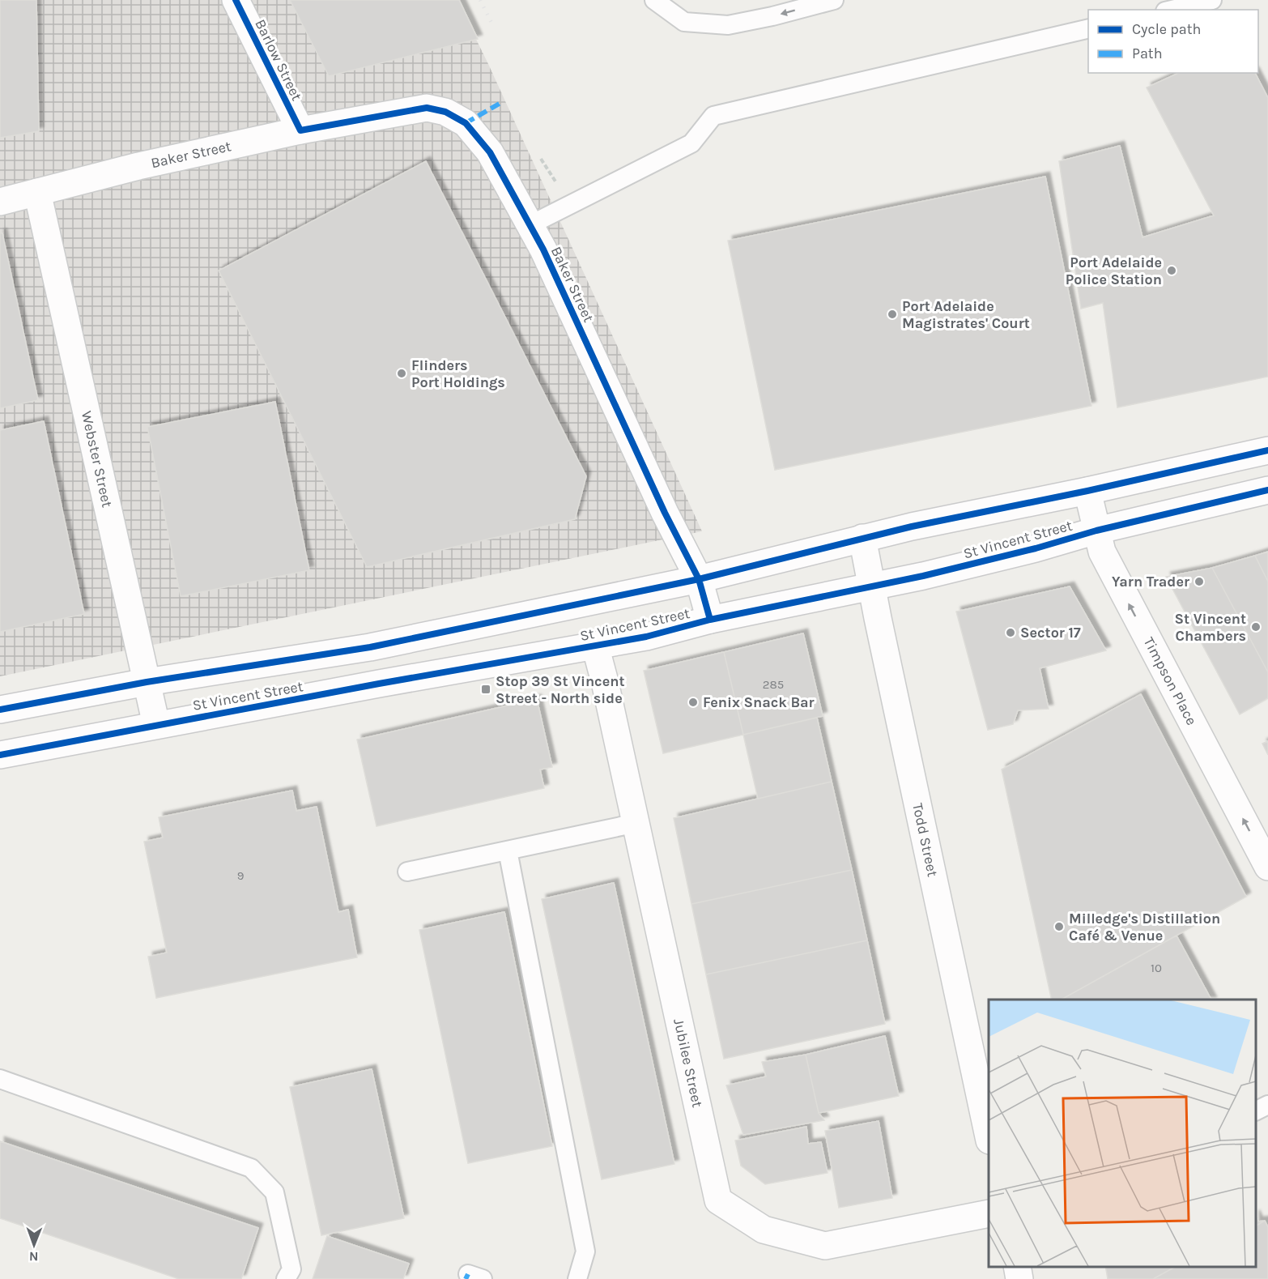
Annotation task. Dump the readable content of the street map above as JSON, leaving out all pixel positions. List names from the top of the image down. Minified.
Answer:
{"streets":{"street":["Barlow Street","Baker Street","Webster Street","St Vincent Street","Timpson Place","Todd Street","Jubilee Street"]},"crossings":[["Barlow Street","Baker Street"],["Baker Street","Webster Street"],["Baker Street","St Vincent Street"],["Webster Street","St Vincent Street"],["St Vincent Street","Timpson Place"],["St Vincent Street","Todd Street"],["St Vincent Street","Jubilee Street"]],"one_way":["Timpson Place"],"places":{"other":["Port Adelaide Police Station","Port Adelaide Magistrates' Court","Flinders Port Holdings","Yarn Trader","St Vincent Chambers","Sector 17","Fenix Snack Bar","Milledge's Distillation Café & Venue"],"transit":["Stop 39 St Vincent Street - North side"]},"house_numbers":["285","9","10"],"legend":["Cycle path","Path"],"north":"bottom"}
